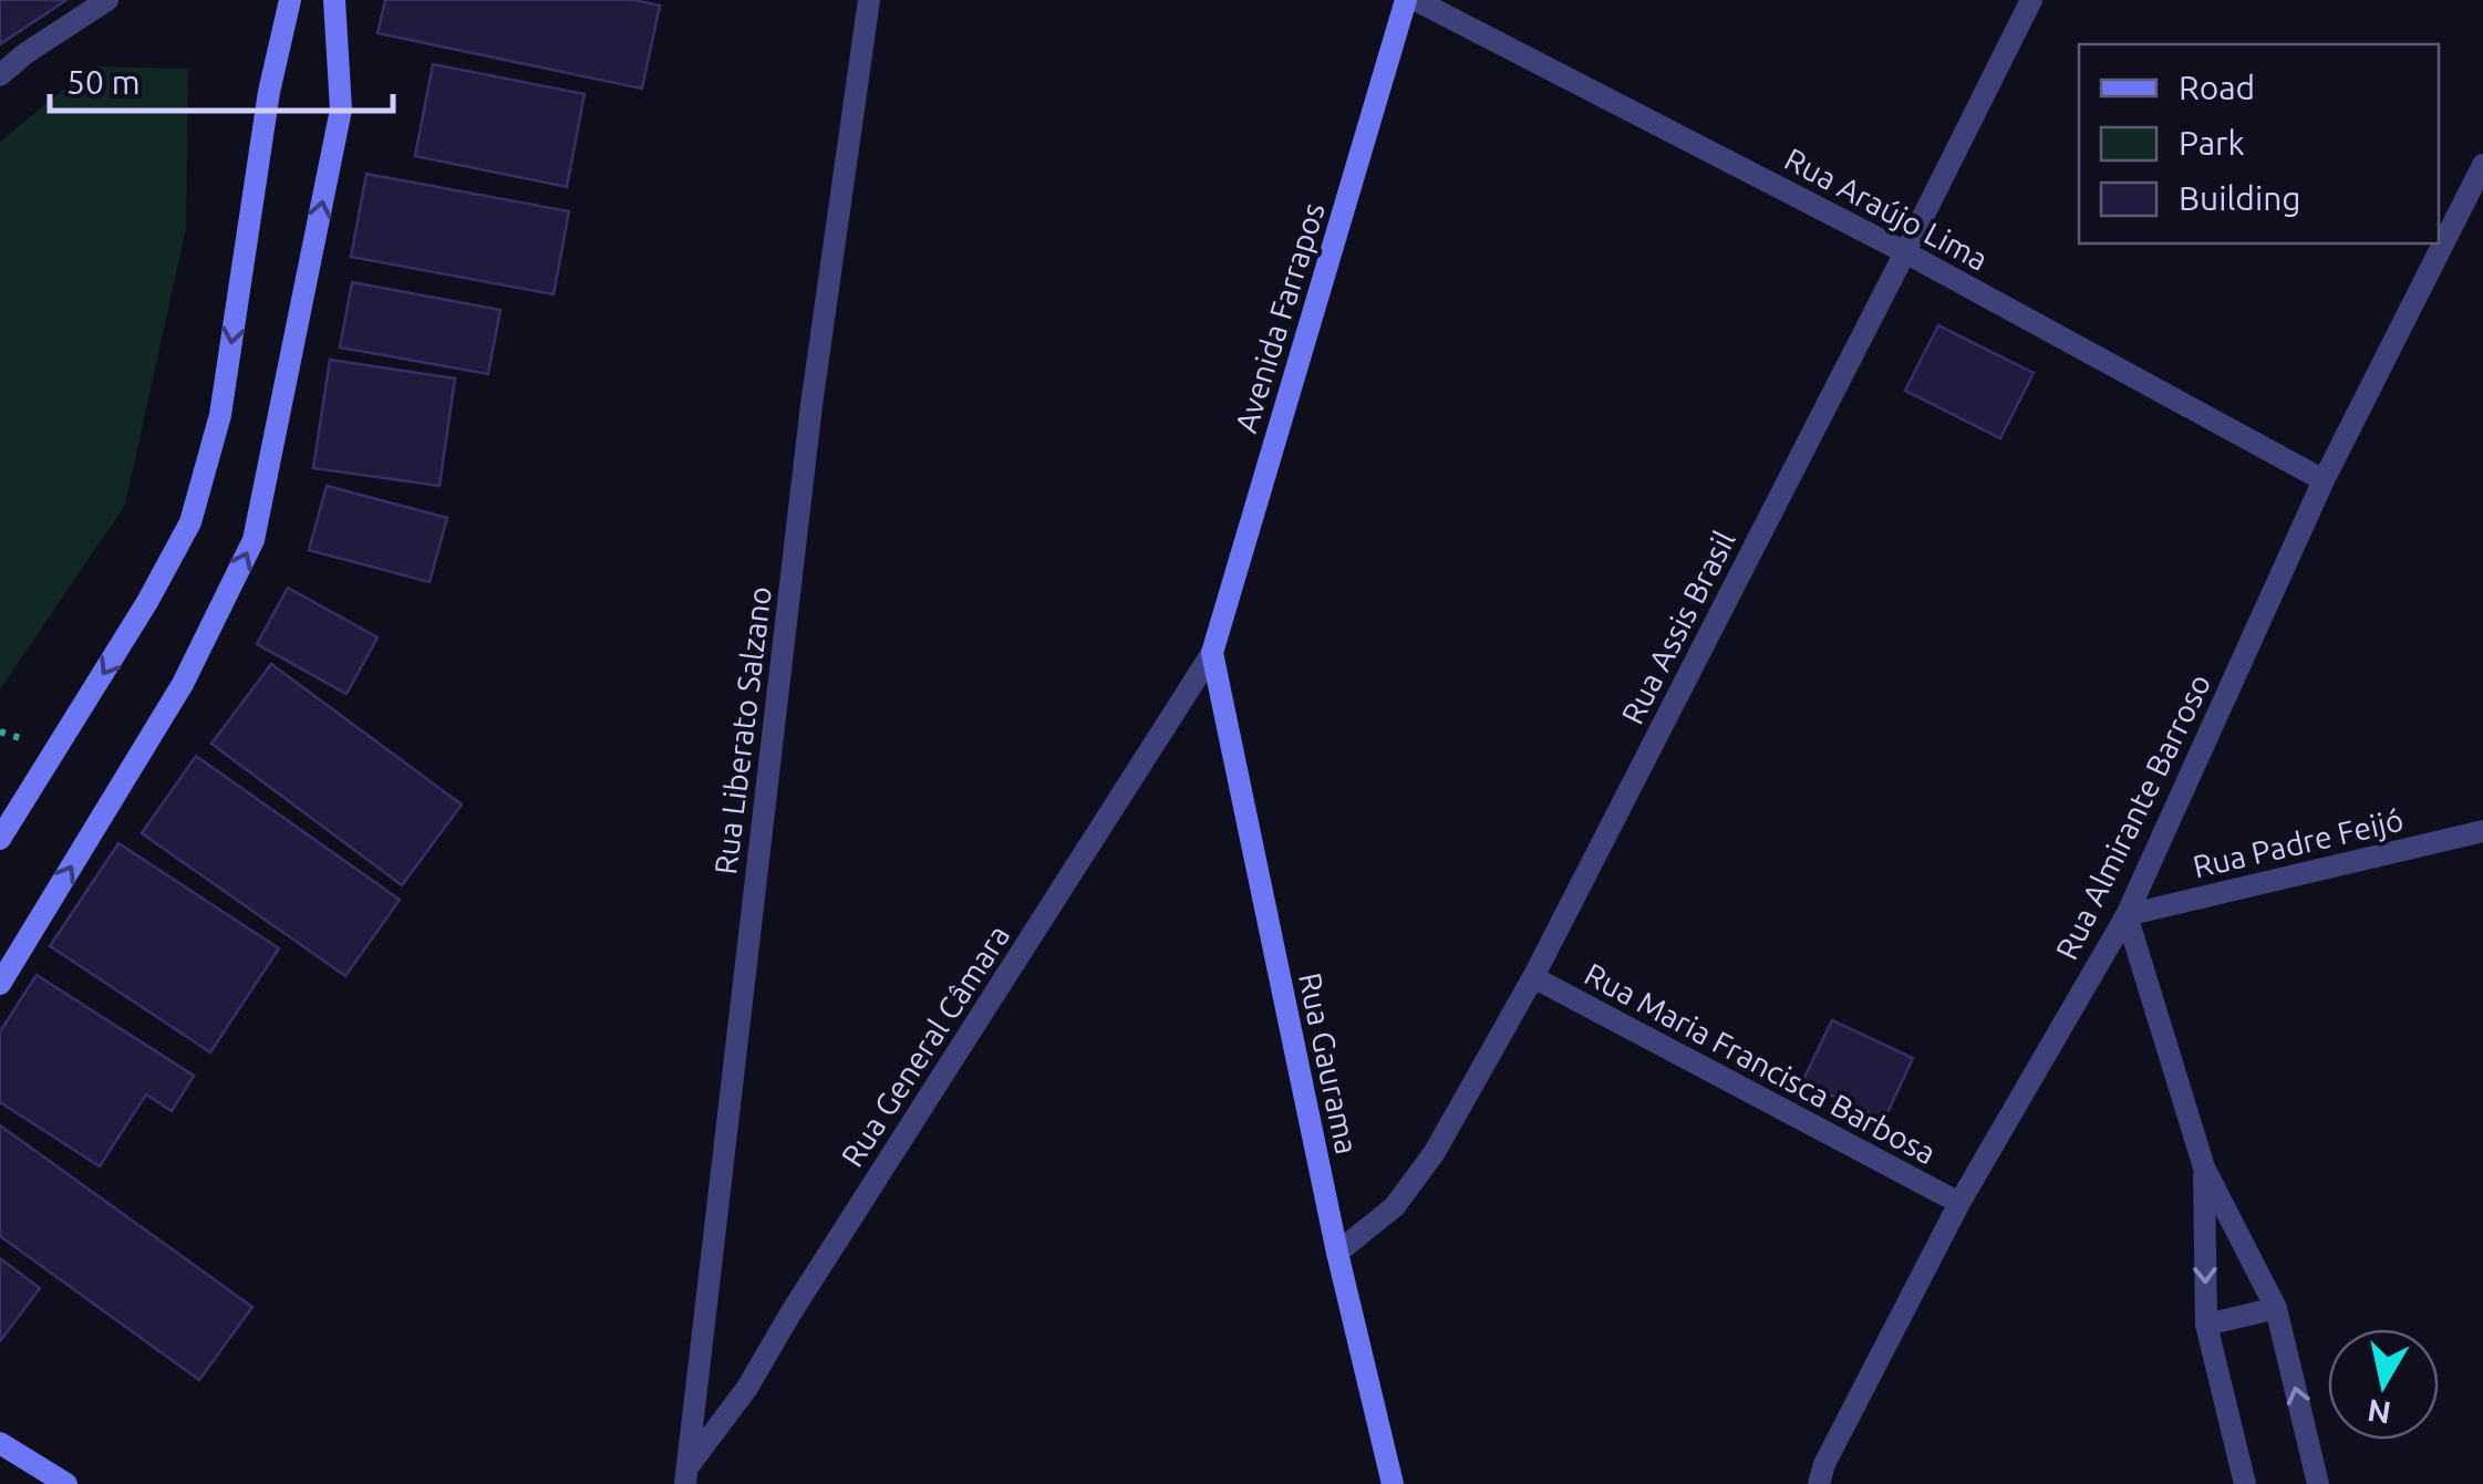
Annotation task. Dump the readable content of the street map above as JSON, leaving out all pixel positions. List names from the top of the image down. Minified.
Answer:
{"streets":{"main road":["Avenida Farrapos","Rua Gaurama"],"street":["Rua Araújo Lima","Rua Assis Brasil","Rua Liberato Salzano","Rua Almirante Barroso","Rua Padre Feijó","Rua General Câmara","Rua Maria Francisca Barbosa"]},"crossings":[["Rua Araújo Lima","Rua Assis Brasil"],["Rua Araújo Lima","Rua Almirante Barroso"],["Avenida Farrapos","Rua General Câmara"],["Avenida Farrapos","Rua Gaurama"],["Rua Assis Brasil","Rua Gaurama"],["Rua Assis Brasil","Rua Maria Francisca Barbosa"],["Rua Liberato Salzano","Rua General Câmara"],["Rua Almirante Barroso","Rua Padre Feijó"],["Rua Almirante Barroso","Rua Maria Francisca Barbosa"],["Rua General Câmara","Rua Gaurama"]],"legend":["Road","Park","Building"],"scale_bar":"50 m","north":"bottom"}
